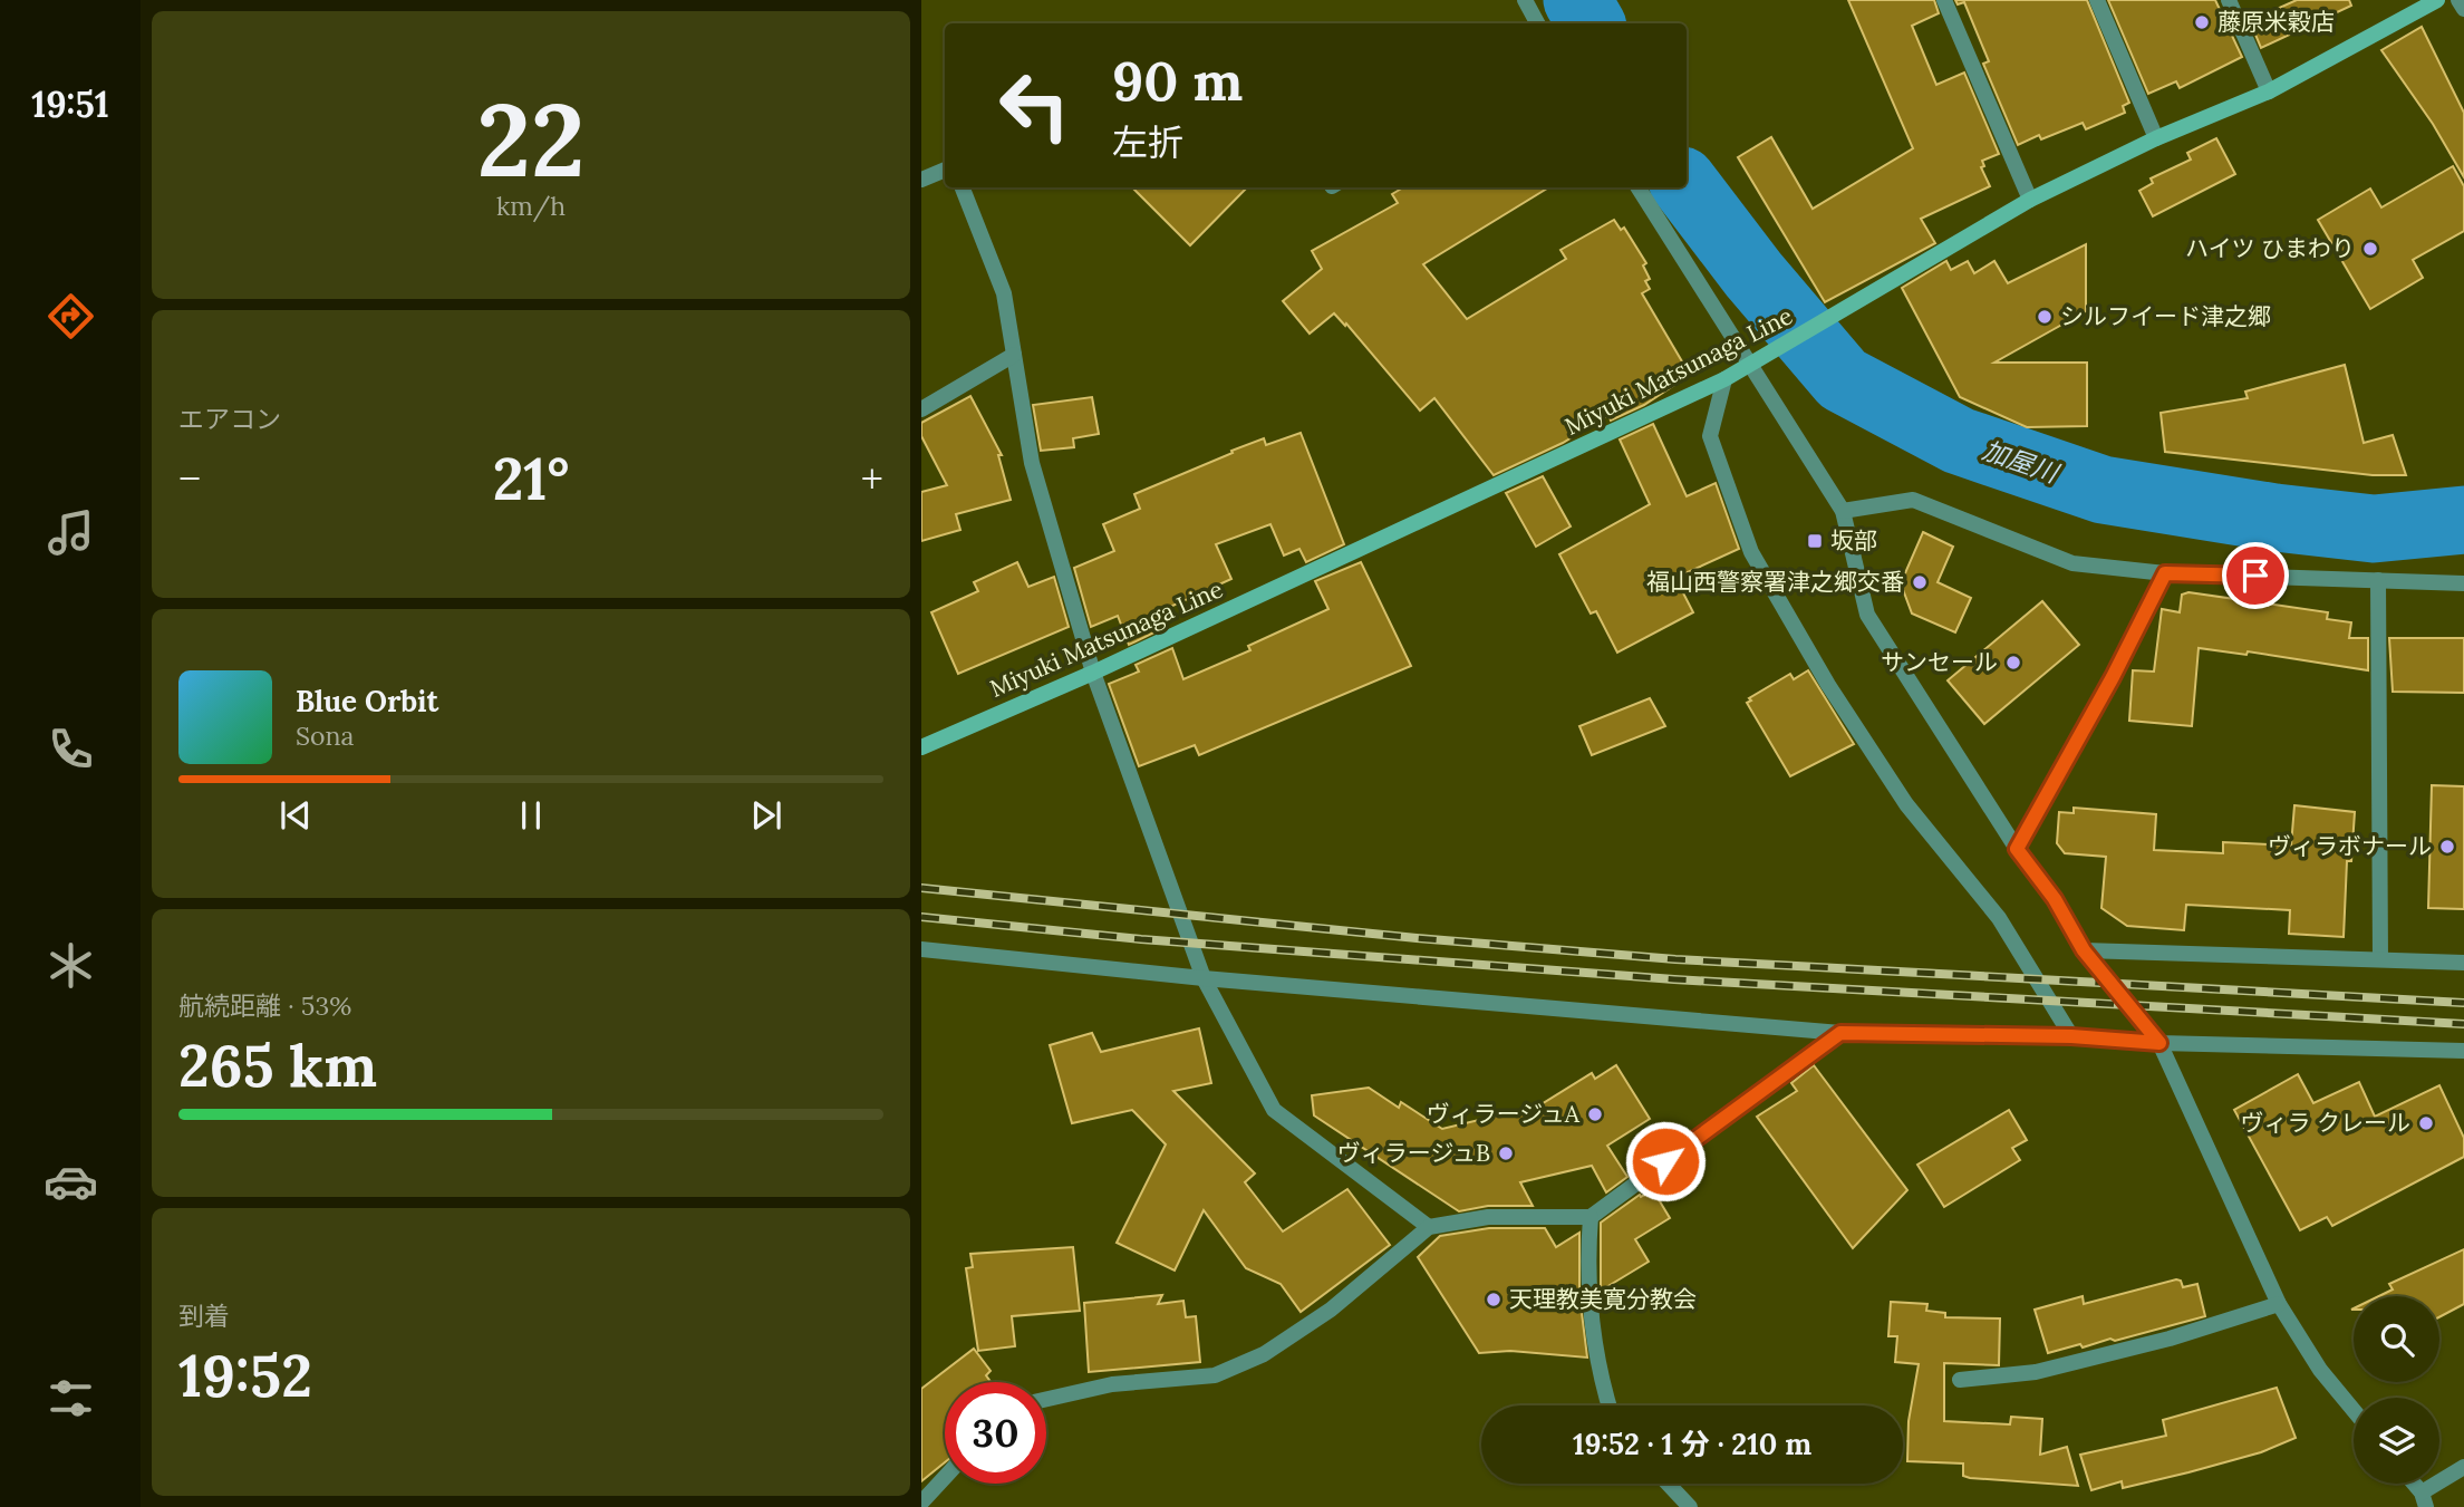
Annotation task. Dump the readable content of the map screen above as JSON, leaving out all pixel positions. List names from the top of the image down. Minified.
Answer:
{"streets":{"main road":["Miyuki Matsunaga Line"]},"water":["加屋川"],"places":{"other":["藤原米穀店","ハイツ ひまわり","シルフイード津之郷","福山西警察署津之郷交番","サンセール","ヴィラボナール","ヴィラージュA","ヴィラ クレール","ヴィラージュB","天理教美寛分教会"],"transit":["坂部"]},"page":{"tabs":"19:51","tile":[["22","km/h"],"エアコン",["航続距離 · 53%","265 km"],["到着","19:52"]],"turn":["90 m","左折"],"heat":["−","21°","+"],"song":["Blue Orbit","Sona"],"limit":"30","trip":"19:52 · 1 分 · 210 m"}}
